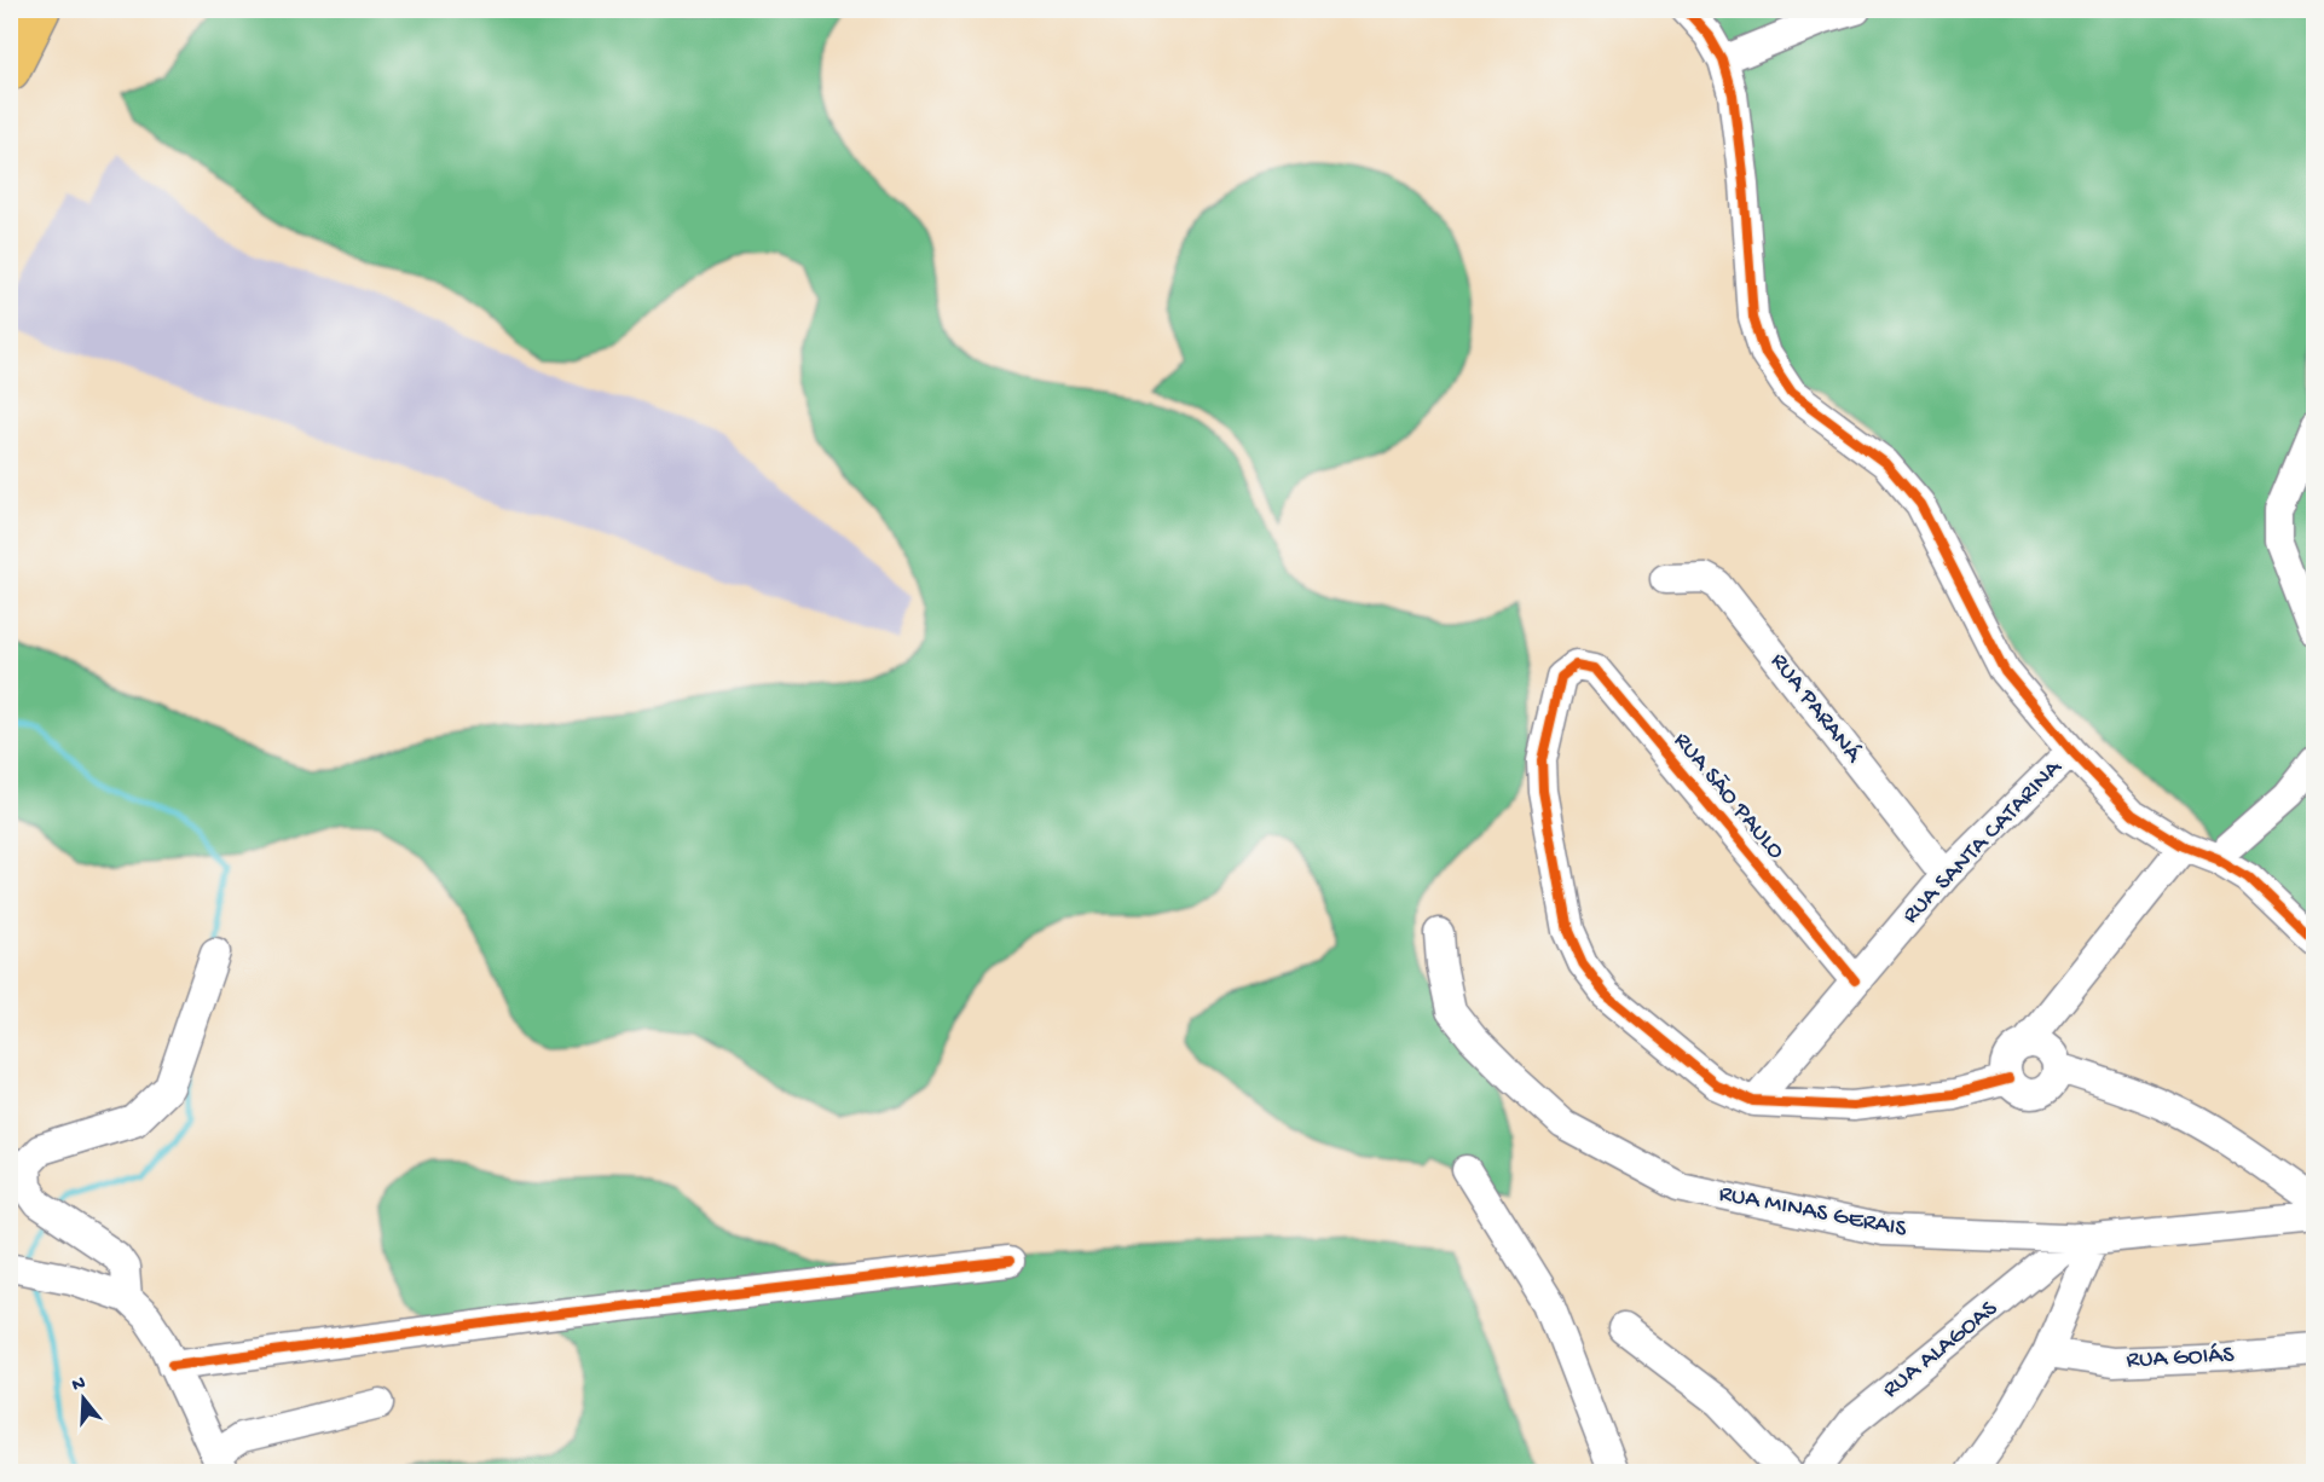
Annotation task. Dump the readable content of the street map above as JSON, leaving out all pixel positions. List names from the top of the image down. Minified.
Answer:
{"streets":{"street":["RUA PARANÁ","RUA SÃO PAULO","RUA SANTA CATARINA","RUA MINAS GERAIS","RUA ALAGOAS","RUA GOIÁS"]},"crossings":[["RUA PARANÁ","RUA SANTA CATARINA"],["RUA SÃO PAULO","RUA SANTA CATARINA"],["RUA MINAS GERAIS","RUA ALAGOAS"]],"north":"top"}
